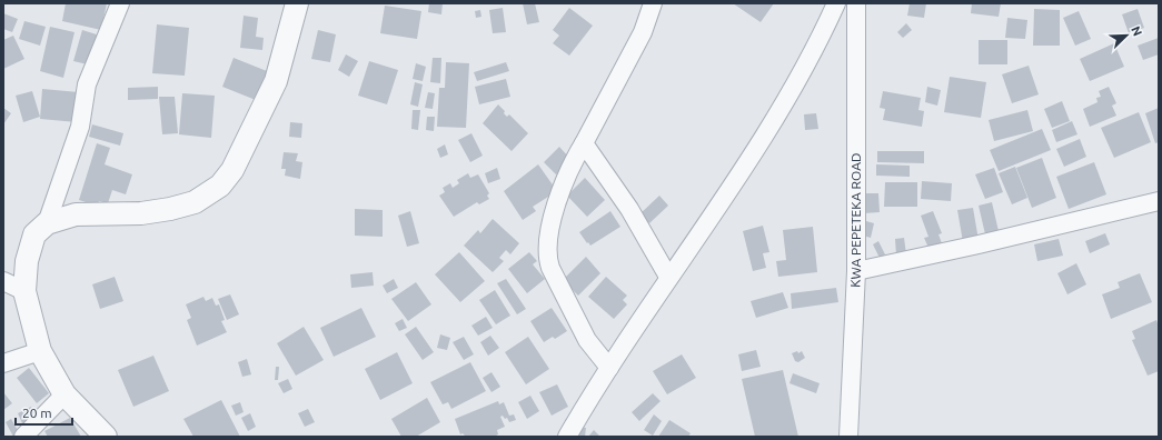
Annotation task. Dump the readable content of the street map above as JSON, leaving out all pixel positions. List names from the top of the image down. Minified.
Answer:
{"streets":{"street":["KWA PEPETEKA ROAD"]},"scale_bar":"20 m","north":"top right"}
